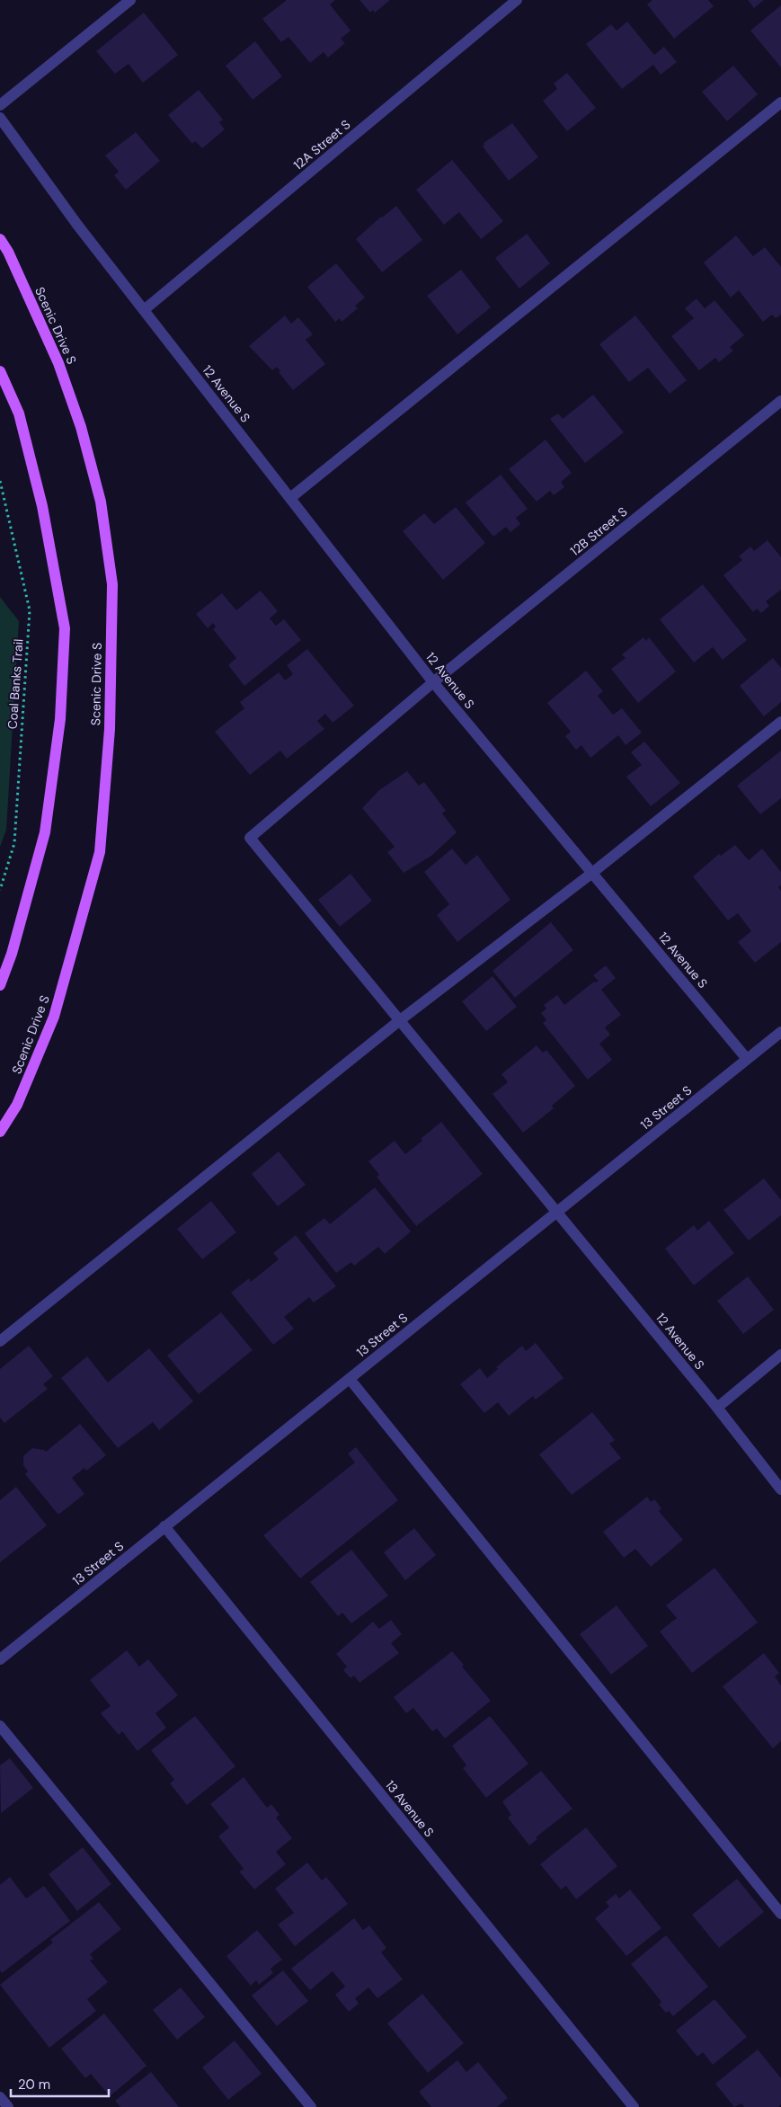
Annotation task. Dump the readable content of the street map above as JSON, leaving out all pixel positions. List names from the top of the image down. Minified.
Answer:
{"streets":{"main road":["Scenic Drive S"],"street":["12A Street S","12 Avenue S","12B Street S","13 Street S","13 Avenue S"],"path":["Coal Banks Trail"]},"crossings":[["12A Street S","12 Avenue S"],["12 Avenue S","12B Street S"],["12 Avenue S","13 Street S"],["13 Street S","13 Avenue S"]],"scale_bar":"20 m"}
